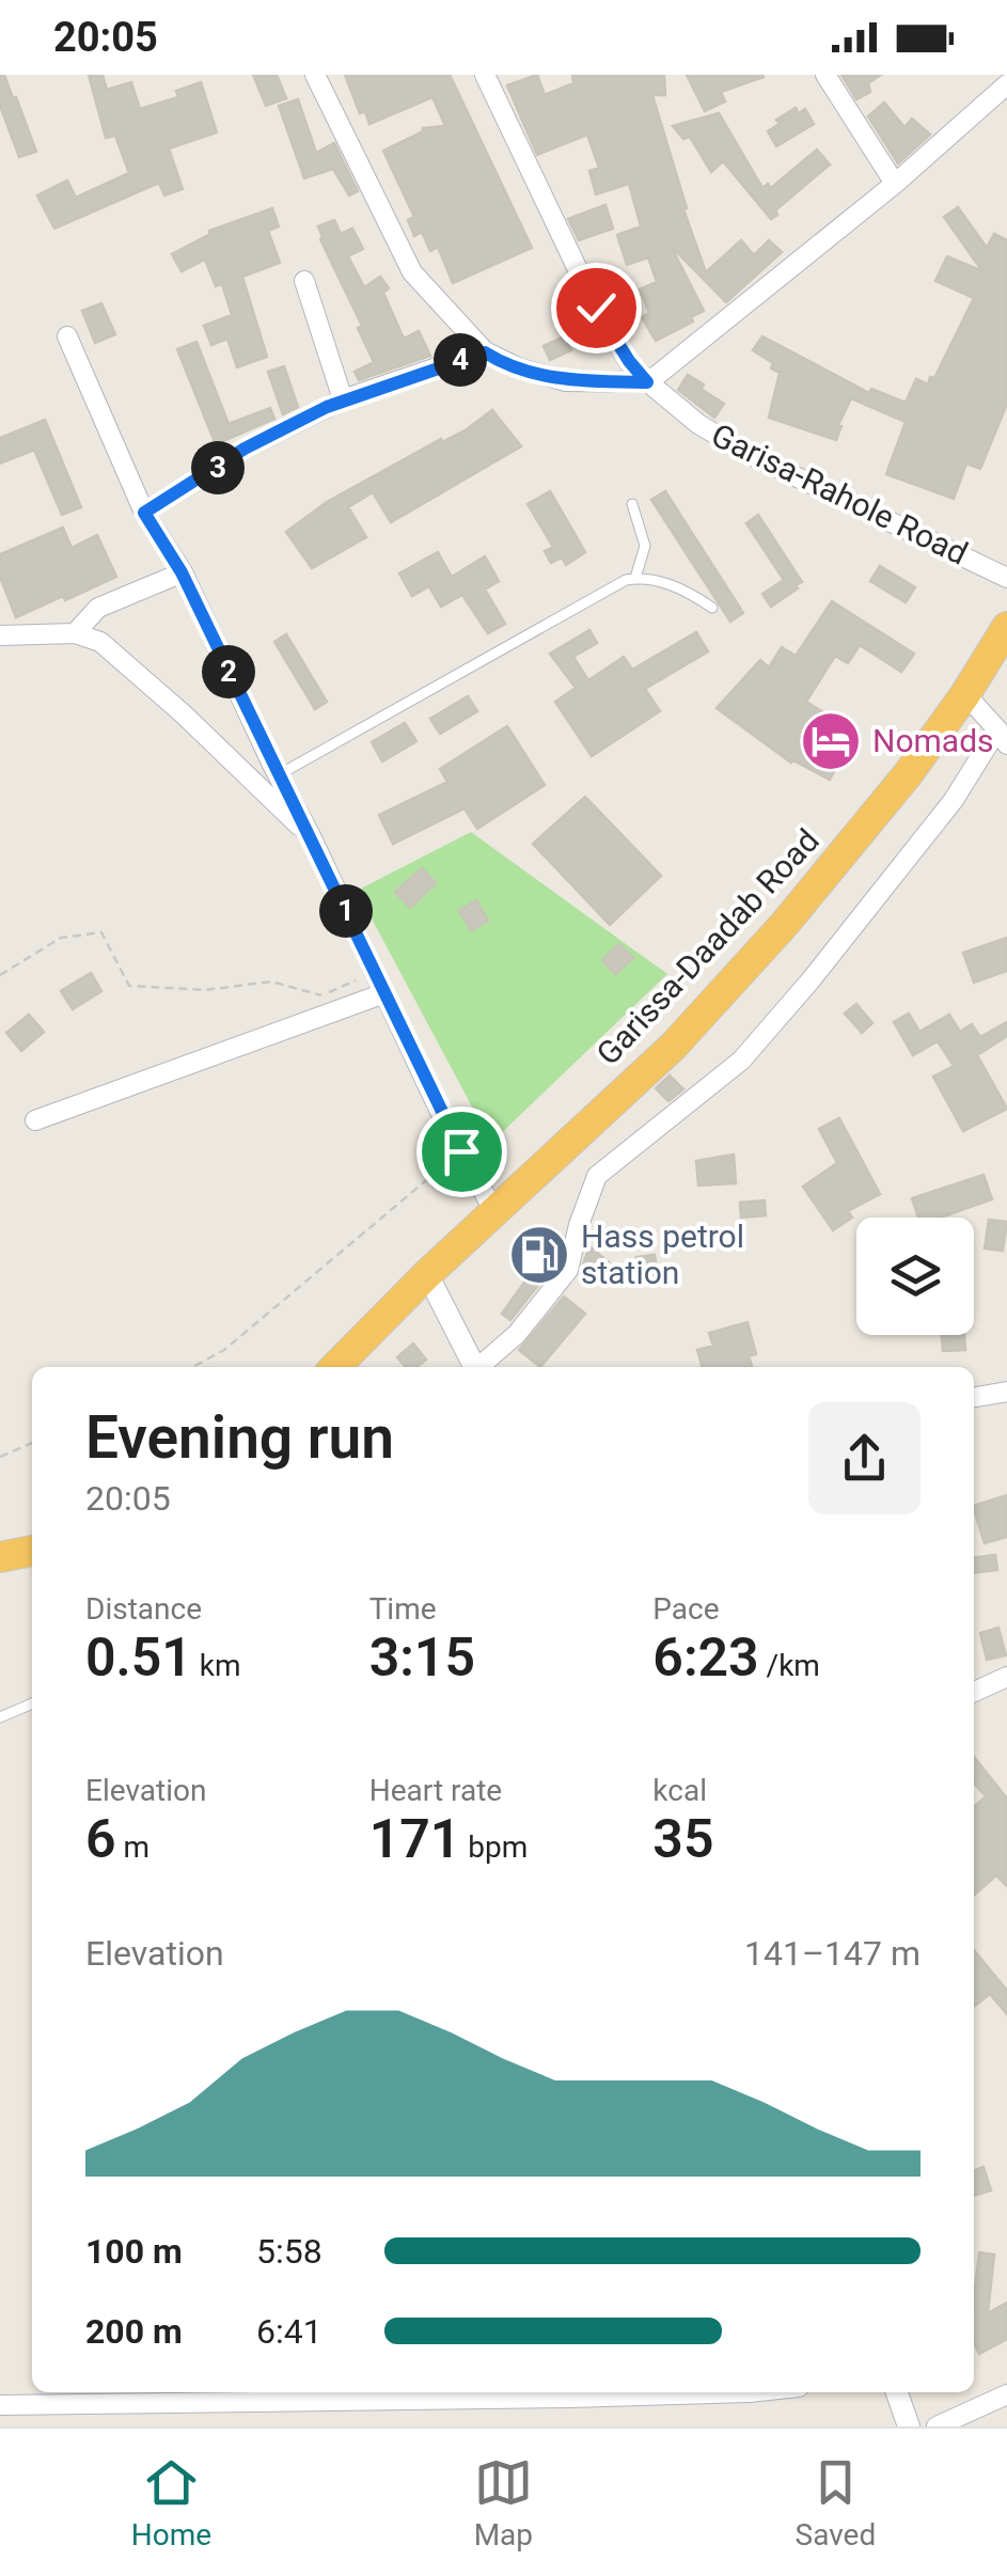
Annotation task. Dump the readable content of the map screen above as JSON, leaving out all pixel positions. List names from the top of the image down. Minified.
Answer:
{"streets":{"highway":["Garissa-Daadab Road"],"street":["Garisa-Rahole Road"]},"places":{"hotel":["Nomads"],"fuel station":["Hass petrol station"]},"page":{"status":"20:05","pins":["4","3","2","1"],"heading":["Evening run","20:05"],"stats":[["Distance","0.51 km"],["Time","3:15"],["Pace","6:23 /km"],["Elevation","6 m"],["Heart rate","171 bpm"],["kcal","35"]],"chart":["Elevation","141–147 m"],"list":[{"name":"100 m","note":"5:58"},{"name":"200 m","note":"6:41"}],"tabs":["Home","Map","Saved"]}}
